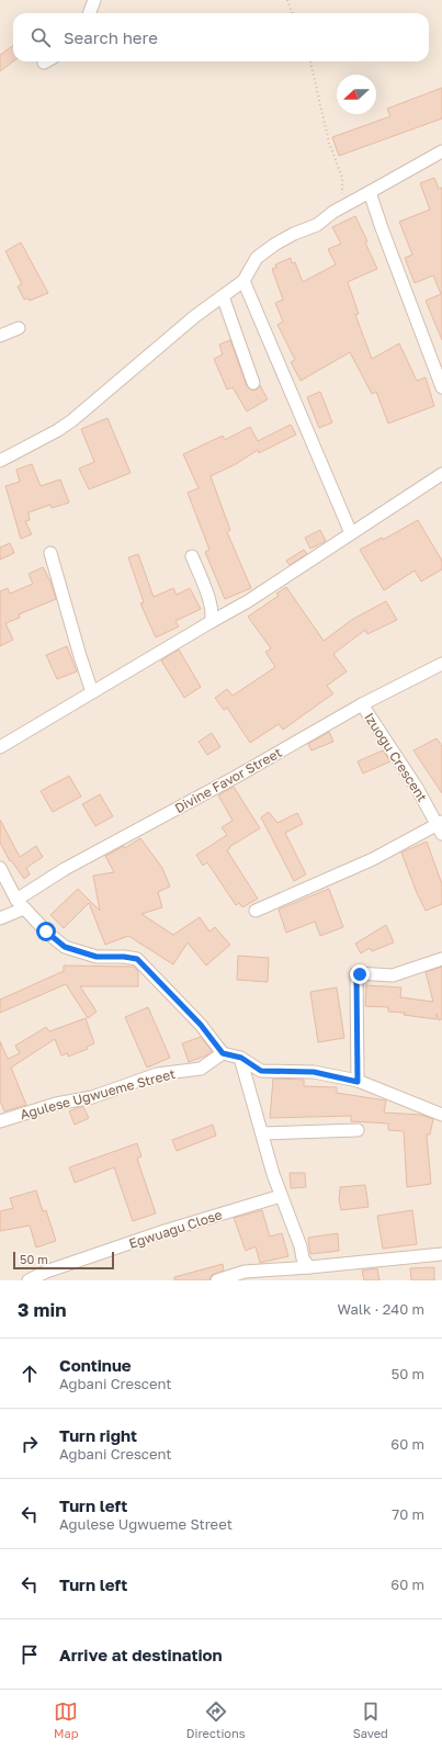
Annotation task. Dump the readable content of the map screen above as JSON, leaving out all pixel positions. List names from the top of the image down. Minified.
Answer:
{"streets":{"street":["Izuogu Crescent","Divine Favor Street","Agulese Ugwueme Street","Egwuagu Close"]},"crossings":[["Izuogu Crescent","Divine Favor Street"]],"scale_bar":"50 m","north":"left","page":{"search":"Search here","scale":"50 m","heading":["3 min","Walk · 240 m"],"list":[["Continue","Agbani Crescent","50 m"],["Turn right","Agbani Crescent","60 m"],["Turn left","Agulese Ugwueme Street","70 m"],["Turn left","60 m"],"Arrive at destination"],"nav":["Map","Directions","Saved"]}}
